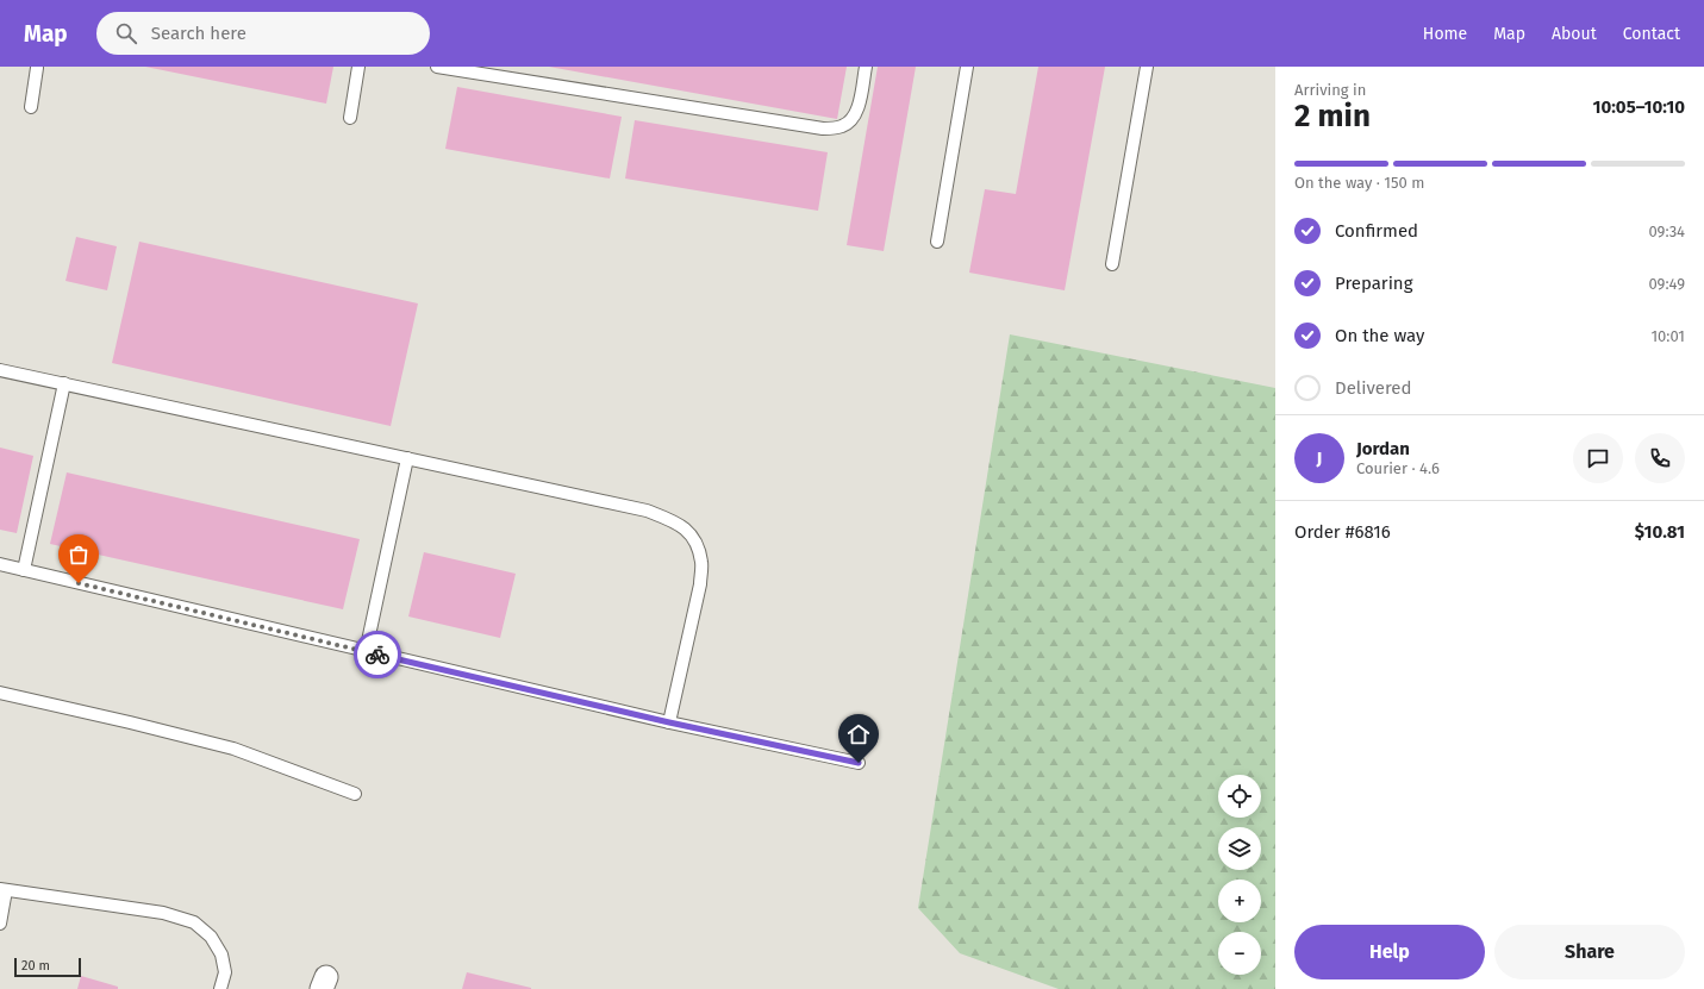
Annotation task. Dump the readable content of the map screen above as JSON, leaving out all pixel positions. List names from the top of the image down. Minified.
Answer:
{"scale_bar":"20 m","page":{"header":"Map","search":"Search here","nav":["Home","Map","About","Contact"],"heading":["2 min","Arriving in","10:05–10:10"],"panel":["Jordan","Courier · 4.6","Order #6816","$10.81"],"bar":"On the way · 150 m","list":[["Confirmed","09:34"],["Preparing","09:49"],["On the way","10:01"],"Delivered"],"round":"J","map_buttons":["+","−"],"buttons":["Help","Share"],"scale":"20 m"}}
